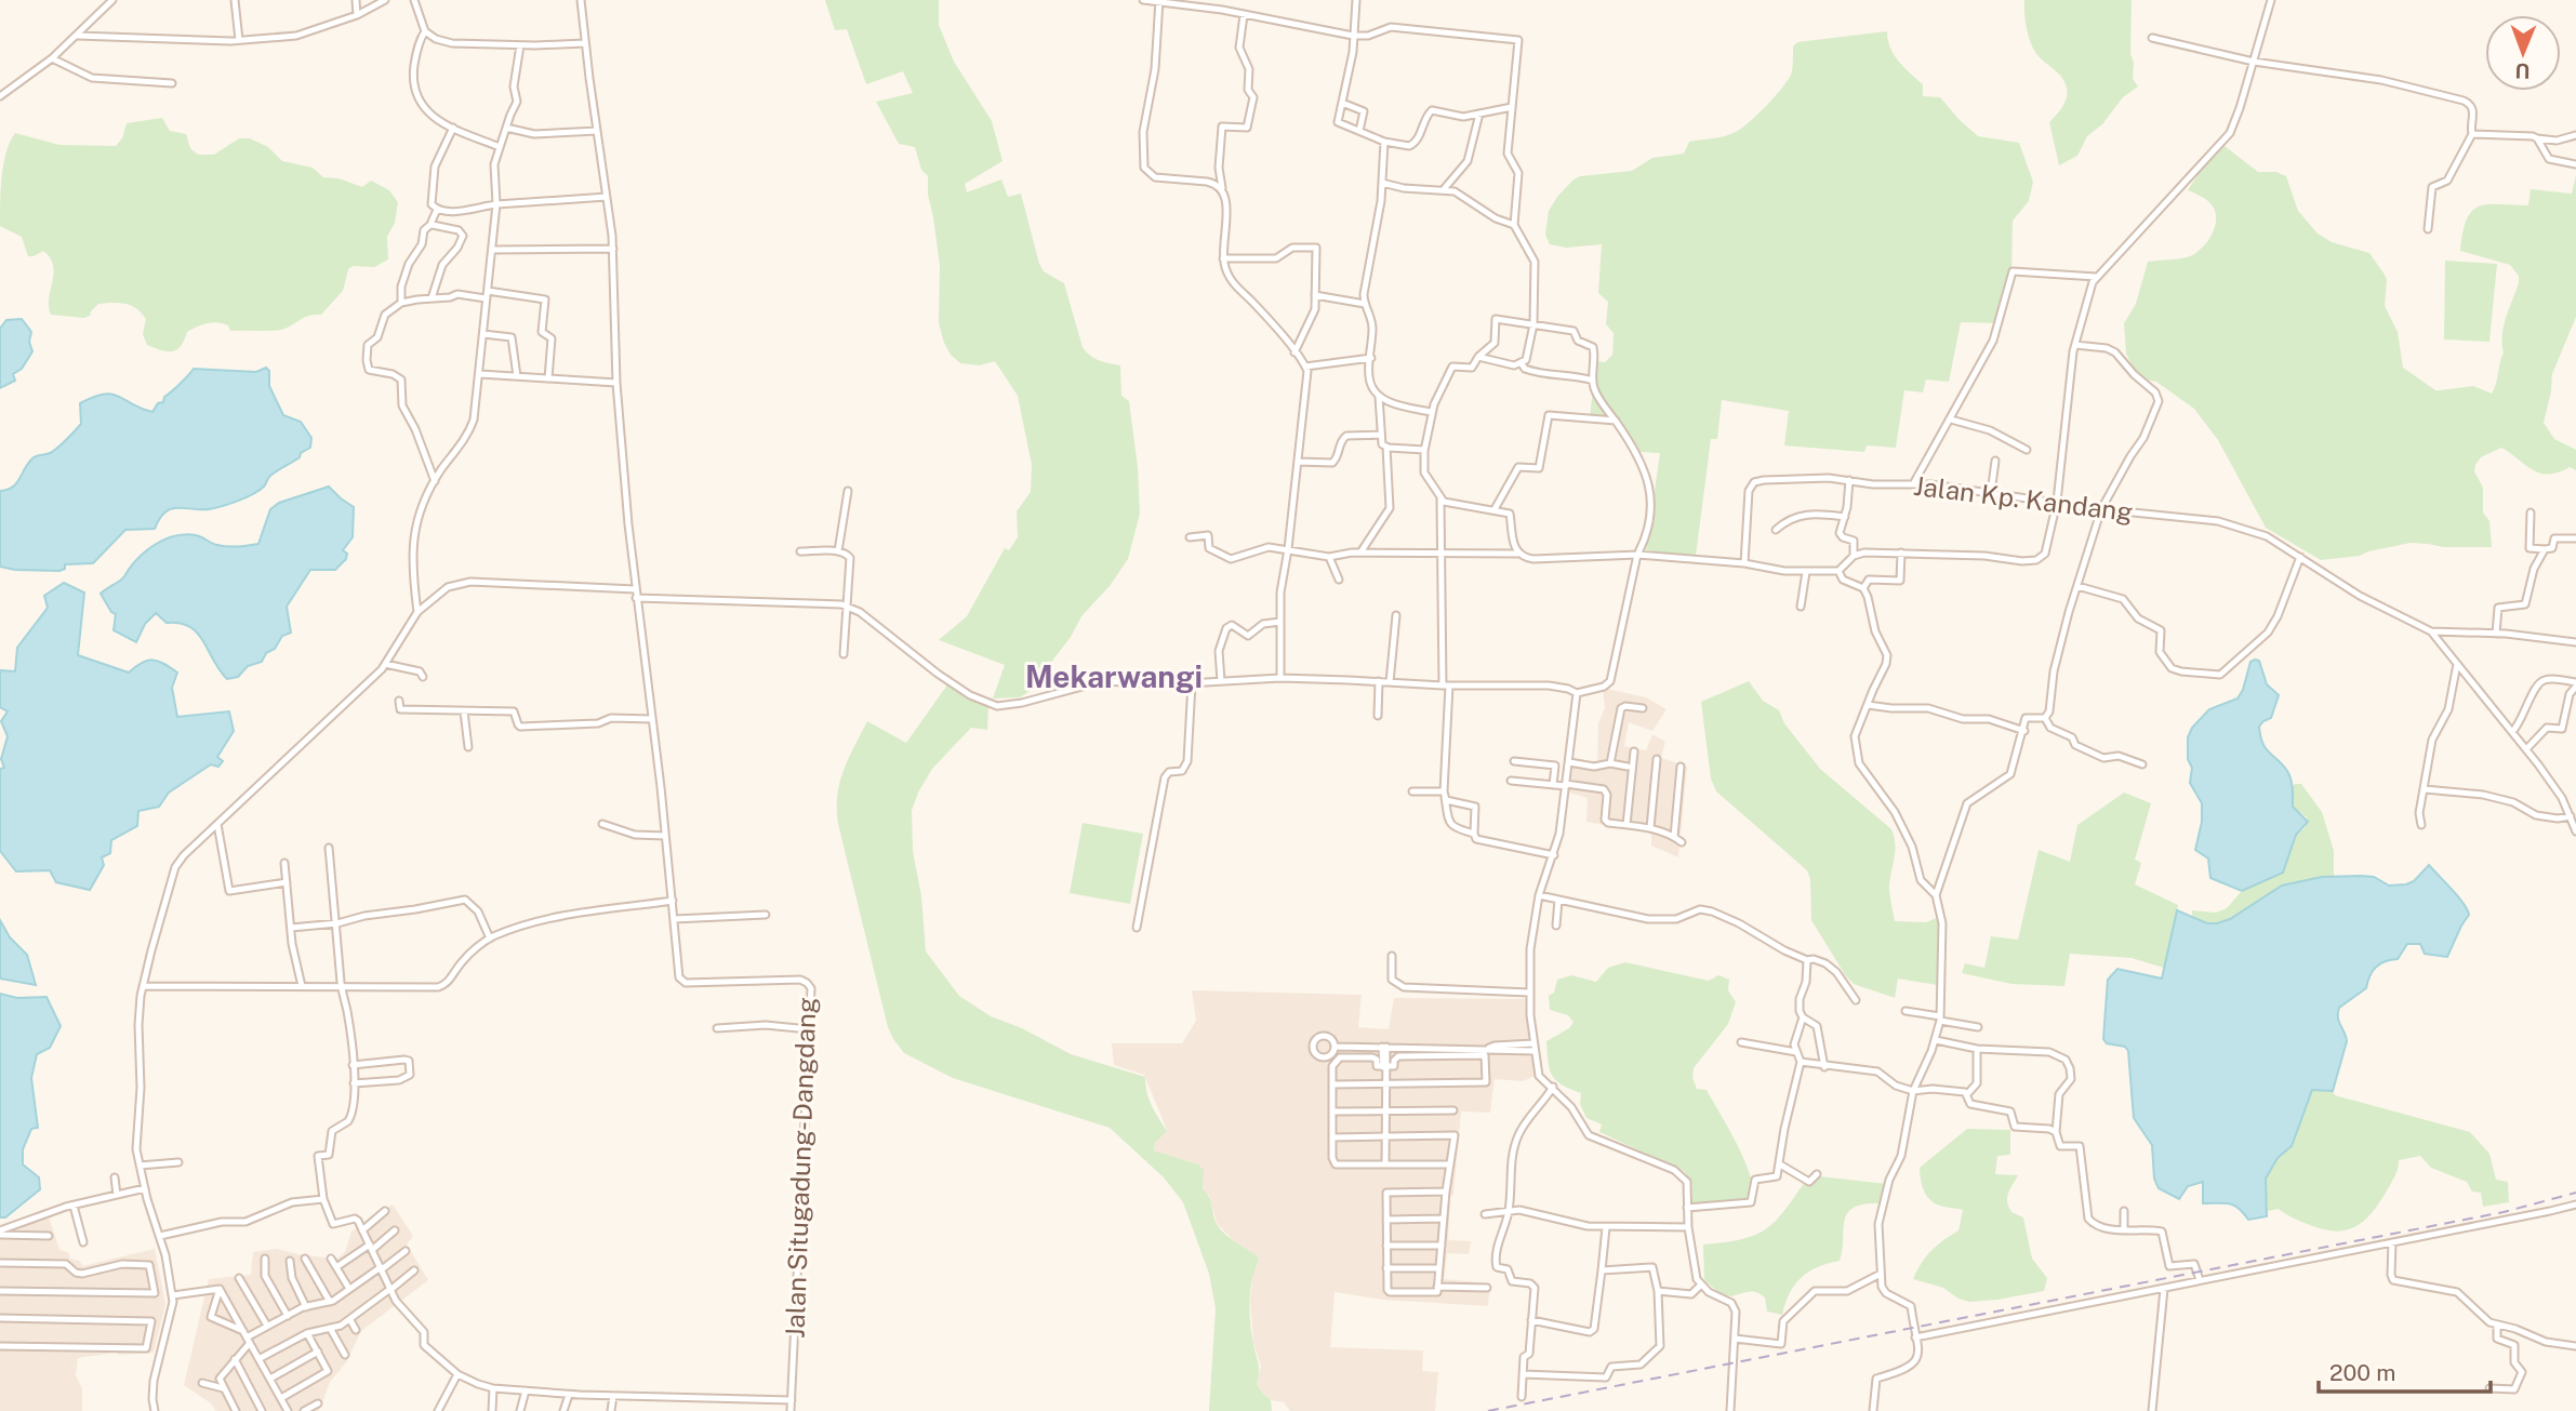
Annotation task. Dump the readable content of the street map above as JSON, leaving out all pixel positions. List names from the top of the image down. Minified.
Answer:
{"streets":{"street":["Jalan Kp. Kandang","Jalan Situgadung-Dangdang"]},"districts":["Mekarwangi"],"scale_bar":"200 m","north":"bottom"}
